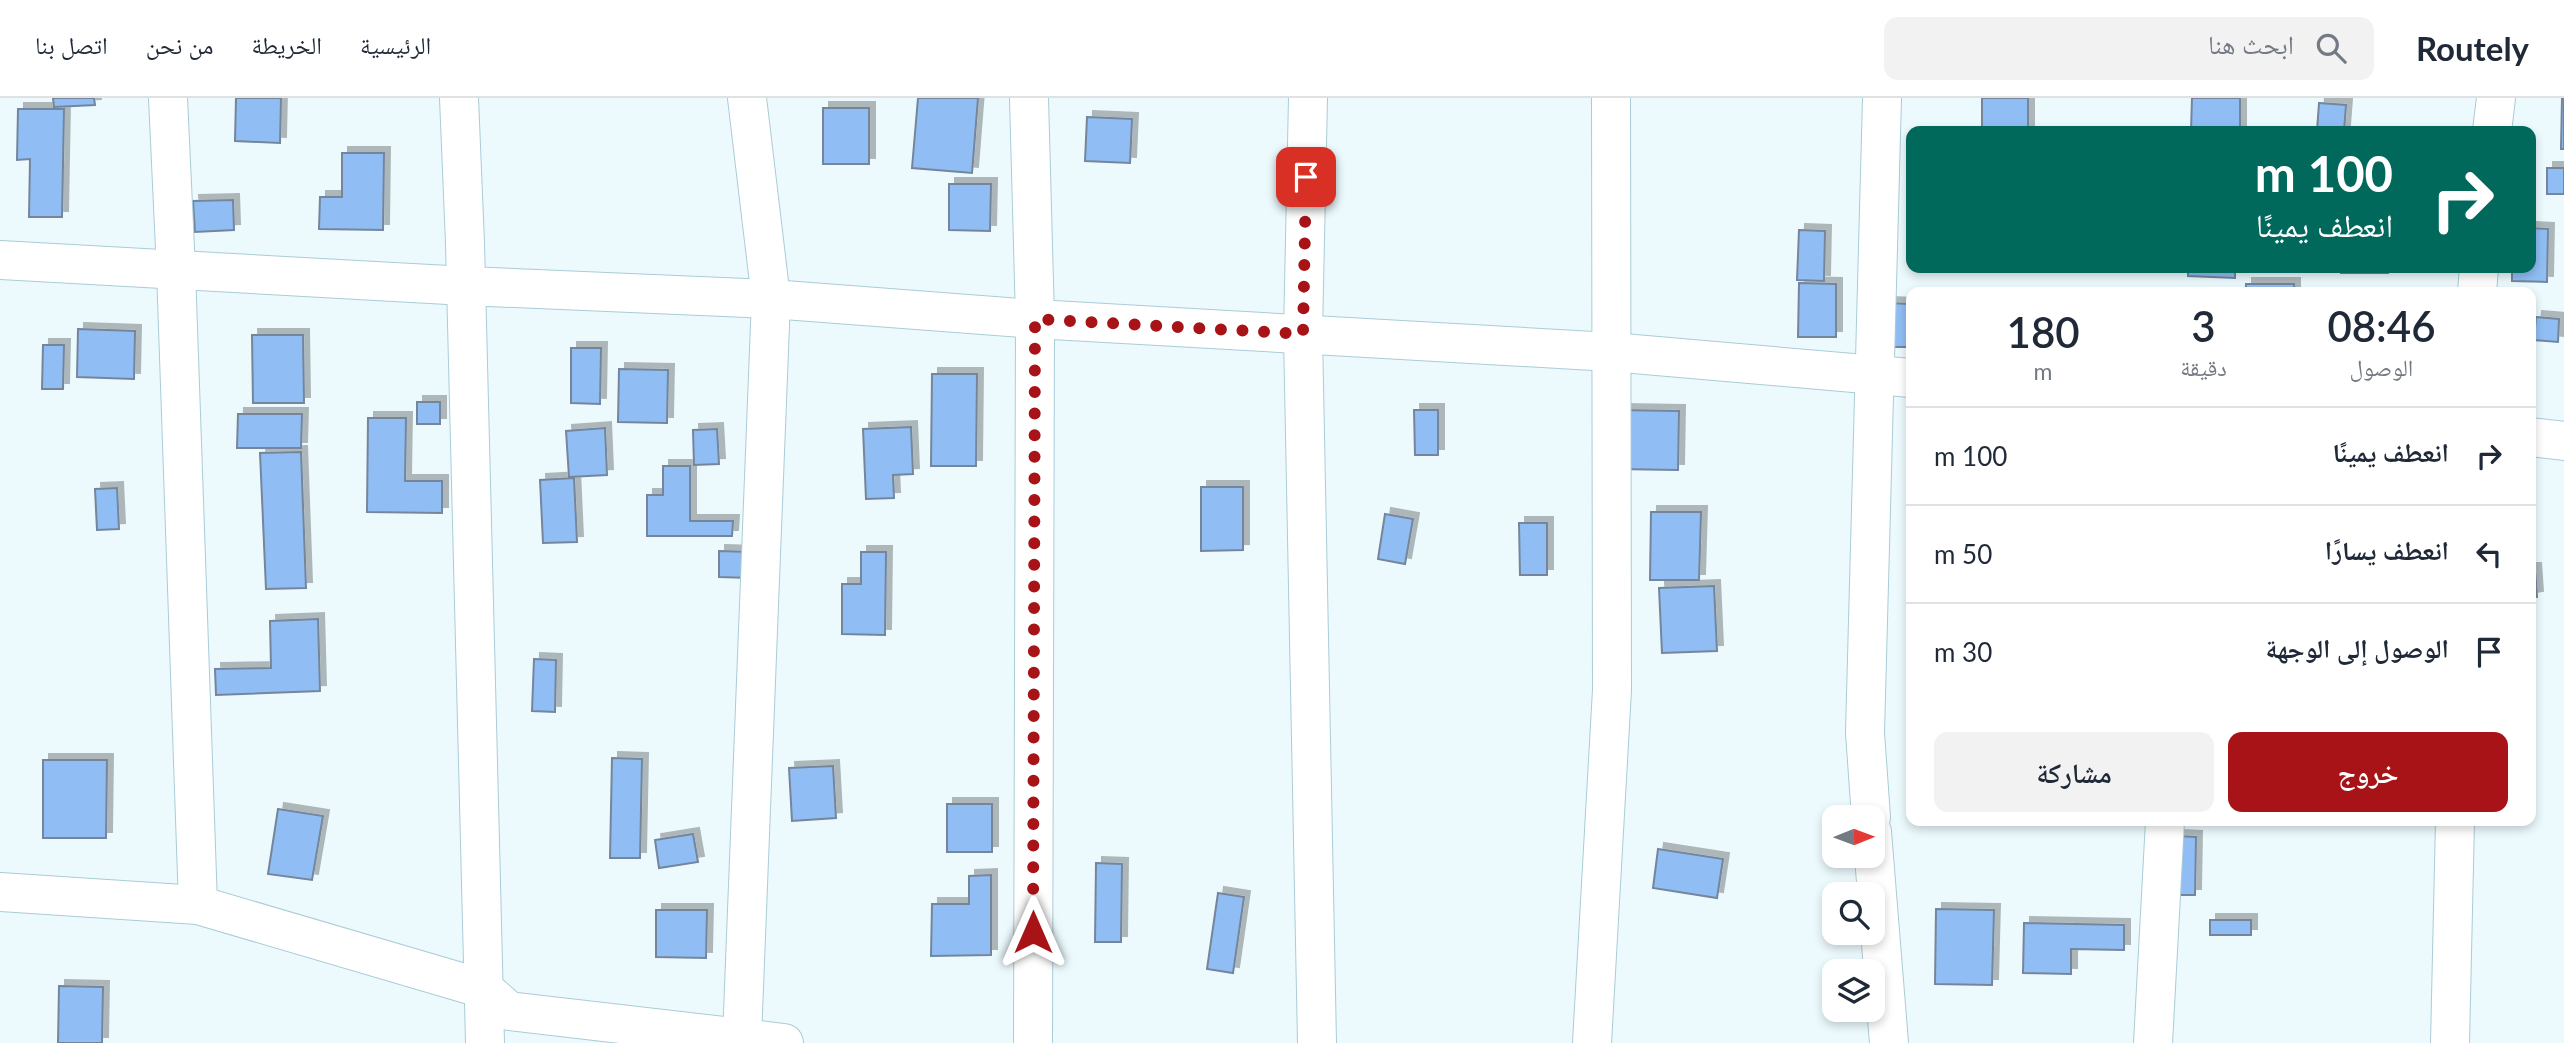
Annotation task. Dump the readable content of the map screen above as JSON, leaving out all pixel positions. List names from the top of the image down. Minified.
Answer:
{"north":"right","page":{"header":"Routely","search":"ابحث هنا","nav":["الرئيسية","الخريطة","من نحن","اتصل بنا"],"turn":["100 m","انعطف يمينًا"],"eta":["08:46","الوصول","3","دقيقة","180","m"],"list":[{"name":"انعطف يمينًا","value":"100 m"},{"name":"انعطف يسارًا","value":"50 m"},{"name":"الوصول إلى الوجهة","value":"30 m"}],"buttons":["خروج","مشاركة"]}}
